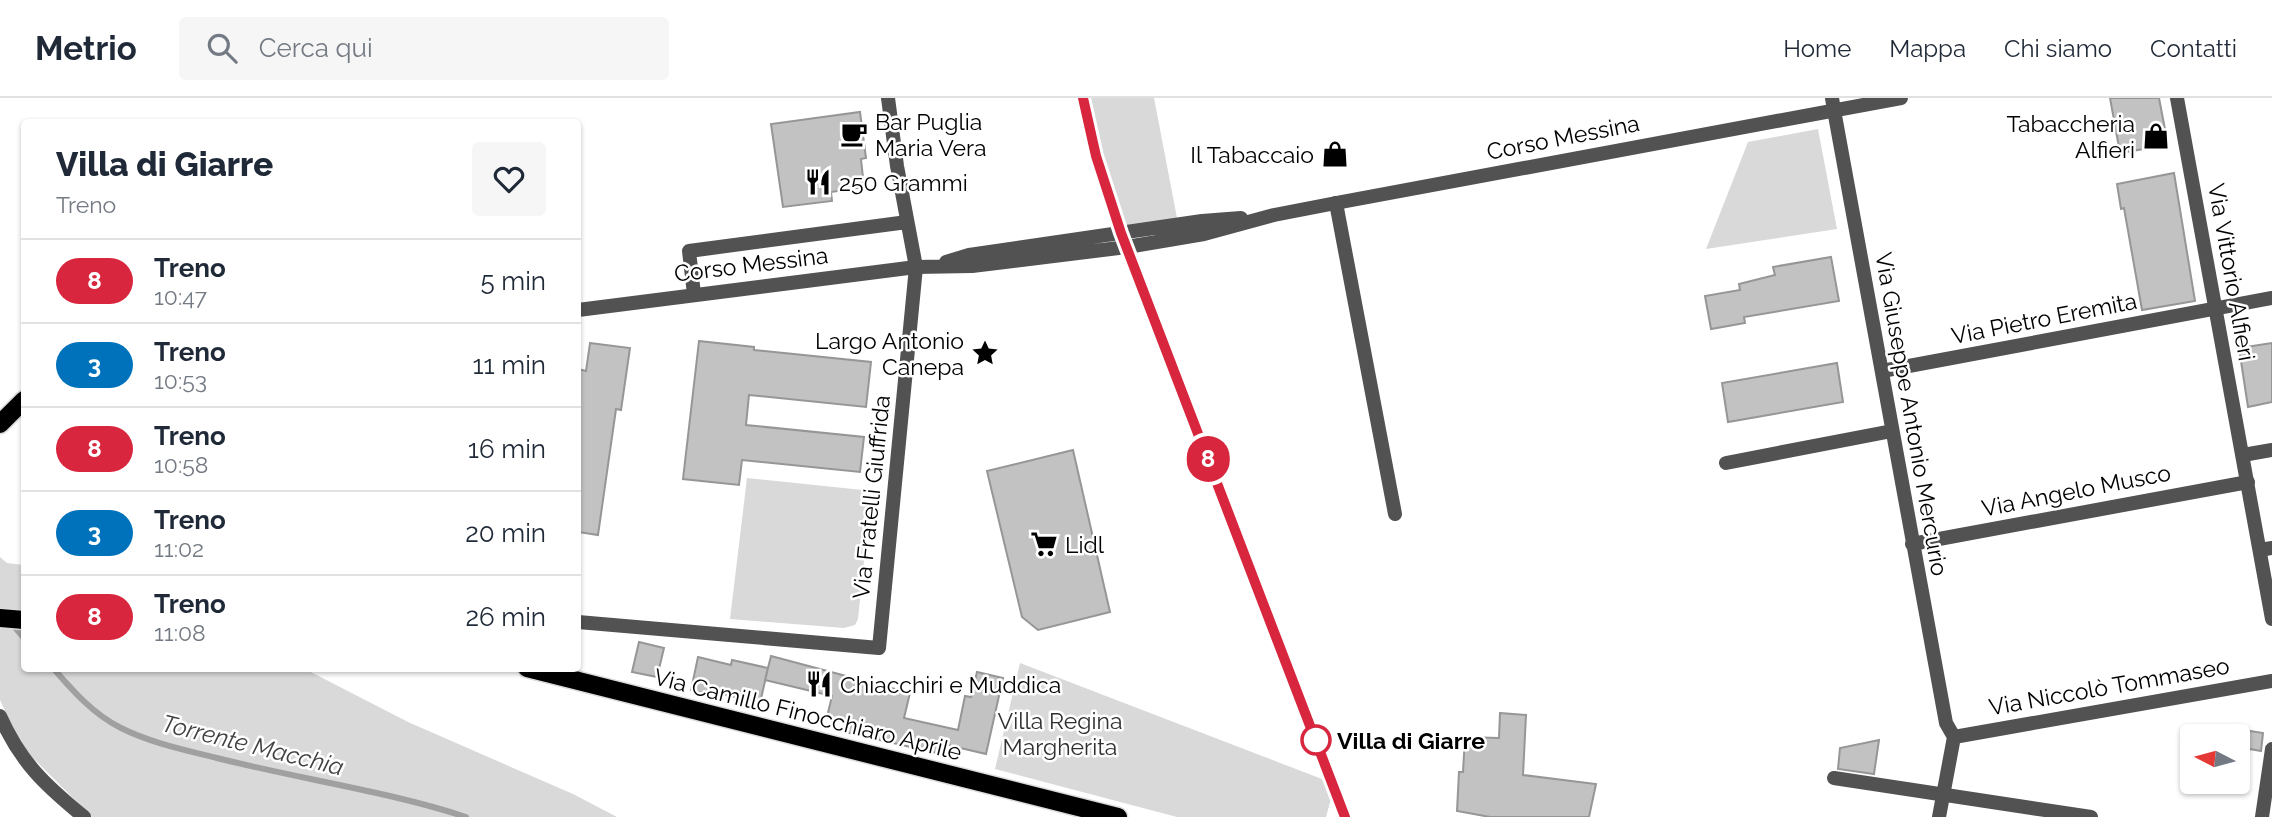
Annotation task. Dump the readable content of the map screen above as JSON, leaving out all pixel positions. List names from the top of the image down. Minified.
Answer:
{"streets":{"main road":["Via Camillo Finocchiaro Aprile"],"street":["Corso Messina","Via Vittorio Alfieri","Via Pietro Eremita","Via Giuseppe Antonio Mercurio","Via Angelo Musco","Via Fratelli Giuffrida","Via Niccolò Tommaseo"]},"crossings":[["Corso Messina","Via Giuseppe Antonio Mercurio"],["Corso Messina","Via Fratelli Giuffrida"],["Via Vittorio Alfieri","Via Pietro Eremita"],["Via Vittorio Alfieri","Via Angelo Musco"],["Via Pietro Eremita","Via Giuseppe Antonio Mercurio"],["Via Giuseppe Antonio Mercurio","Via Angelo Musco"],["Via Giuseppe Antonio Mercurio","Via Niccolò Tommaseo"]],"water":["Torrente Macchia"],"parks":["Villa Regina Margherita"],"places":{"cafe":["Bar Puglia Maria Vera"],"shop":["Tabaccheria Alfieri","Il Tabaccaio"],"restaurant":["250 Grammi","Chiacchiri e Muddica"],"place":["Largo Antonio Canepa"],"supermarket":["Lidl"],"other":["Villa di Giarre"]},"north":"left","page":{"header":"Metrio","search":"Cerca qui","nav":["Home","Mappa","Chi siamo","Contatti"],"on_map":"8","heading":["Villa di Giarre","Treno"],"list":[{"mark":"8","name":"Treno","note":"10:47","value":"5 min"},{"mark":"3","name":"Treno","note":"10:53","value":"11 min"},{"mark":"8","name":"Treno","note":"10:58","value":"16 min"},{"mark":"3","name":"Treno","note":"11:02","value":"20 min"},{"mark":"8","name":"Treno","note":"11:08","value":"26 min"}]}}
